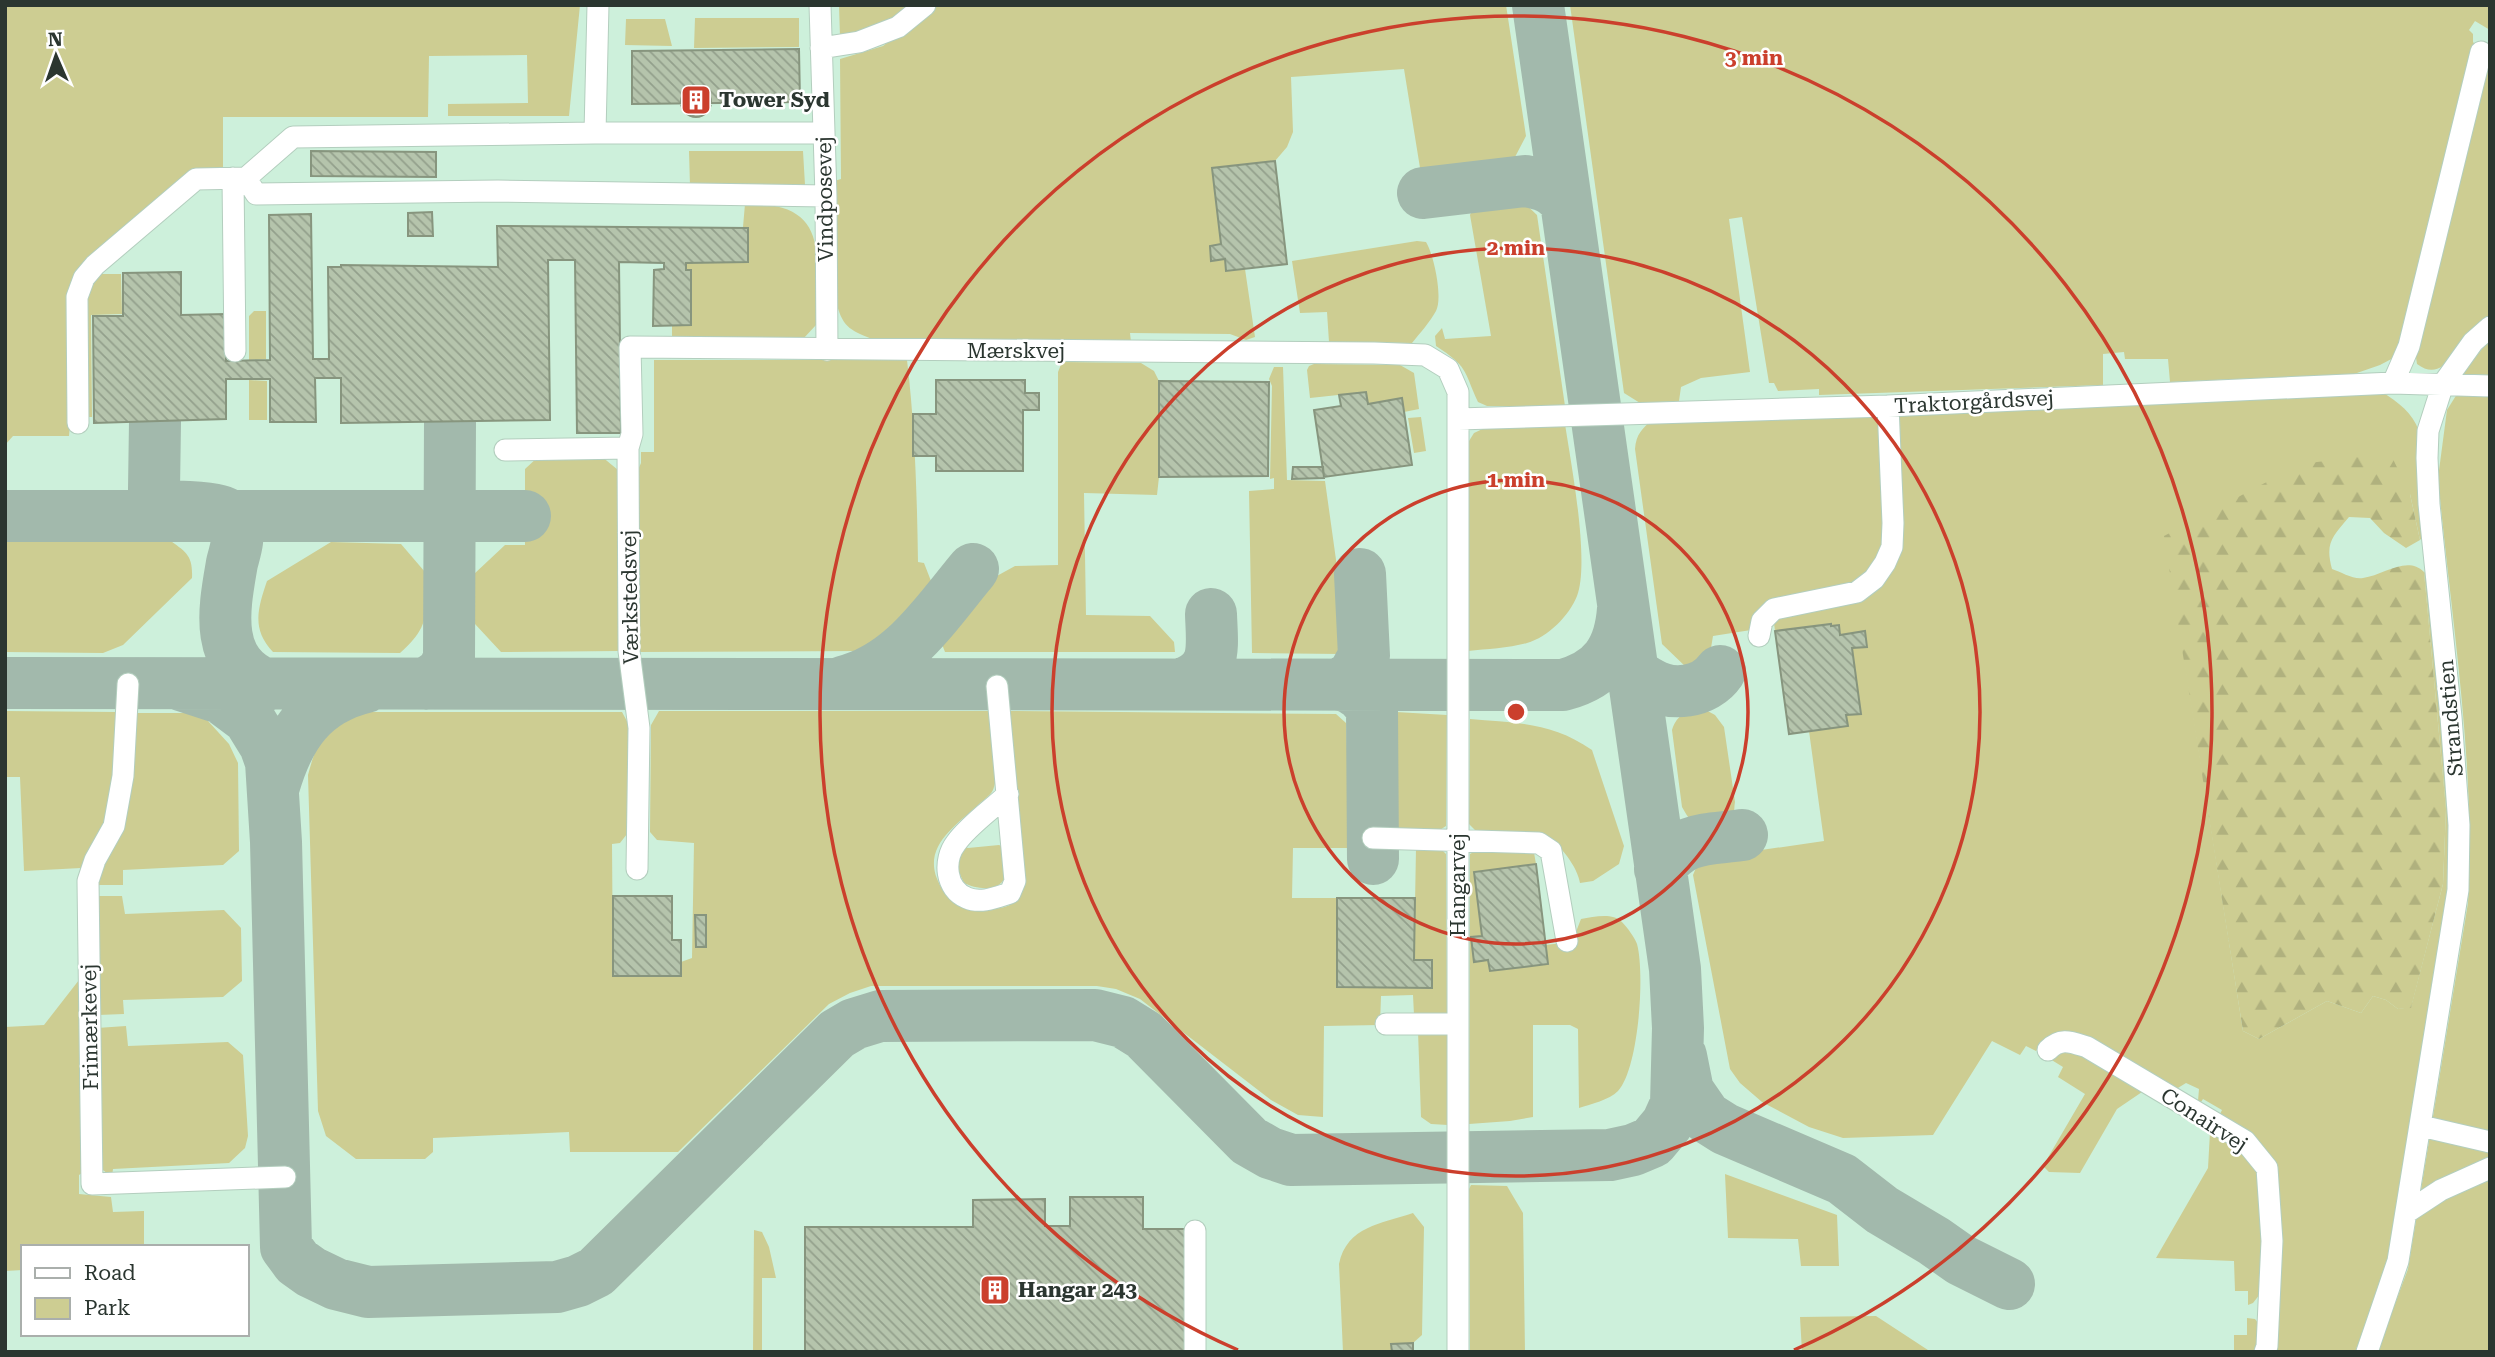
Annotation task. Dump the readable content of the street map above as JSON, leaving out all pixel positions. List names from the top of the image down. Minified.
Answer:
{"streets":{"lane":["Vindposevej","Mærskvej","Traktorgårdsvej","Værkstedsvej","Strandstien","Hangarvej","Frimærkevej","Conairvej"]},"crossings":[["Vindposevej","Mærskvej"],["Mærskvej","Traktorgårdsvej"],["Mærskvej","Værkstedsvej"],["Mærskvej","Hangarvej"],["Traktorgårdsvej","Strandstien"],["Traktorgårdsvej","Hangarvej"]],"places":{"building":["Tower Syd","Hangar 243"]},"legend":["Road","Park"],"north":"top","rings":["3 min","2 min","1 min"]}
